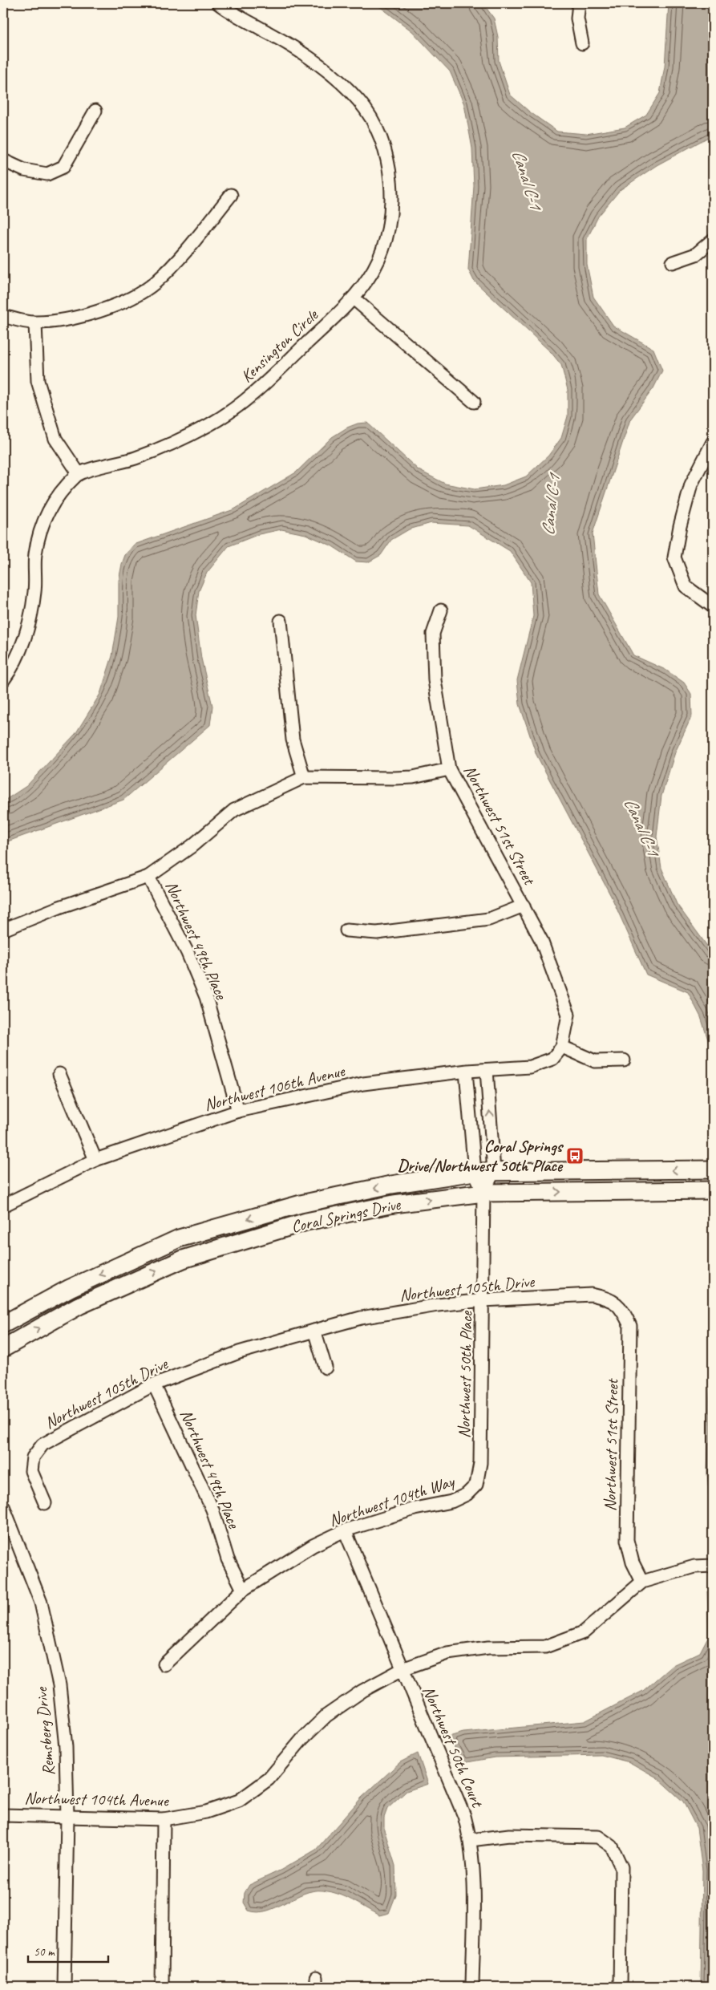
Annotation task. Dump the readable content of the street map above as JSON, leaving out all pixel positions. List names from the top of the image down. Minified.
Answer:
{"streets":{"main road":["Coral Springs Drive"],"street":["Kensington Circle","Northwest 51st Street","Northwest 49th Place","Northwest 106th Avenue","Northwest 105th Drive","Northwest 50th Place","Northwest 104th Way","Remsberg Drive","Northwest 50th Court","Northwest 104th Avenue"]},"crossings":[["Northwest 51st Street","Northwest 106th Avenue"],["Northwest 51st Street","Northwest 105th Drive"],["Northwest 51st Street","Northwest 104th Avenue"],["Northwest 49th Place","Northwest 106th Avenue"],["Northwest 49th Place","Northwest 105th Drive"],["Northwest 49th Place","Northwest 104th Way"],["Northwest 106th Avenue","Northwest 50th Place"],["Coral Springs Drive","Northwest 50th Place"],["Northwest 105th Drive","Northwest 50th Place"],["Northwest 50th Place","Northwest 104th Way"],["Northwest 104th Way","Northwest 50th Court"],["Remsberg Drive","Northwest 104th Avenue"],["Northwest 50th Court","Northwest 104th Avenue"]],"water":["Canal C-1"],"places":{"bus stop":["Coral Springs Drive/Northwest 50th Place"]},"scale_bar":"50 m"}
